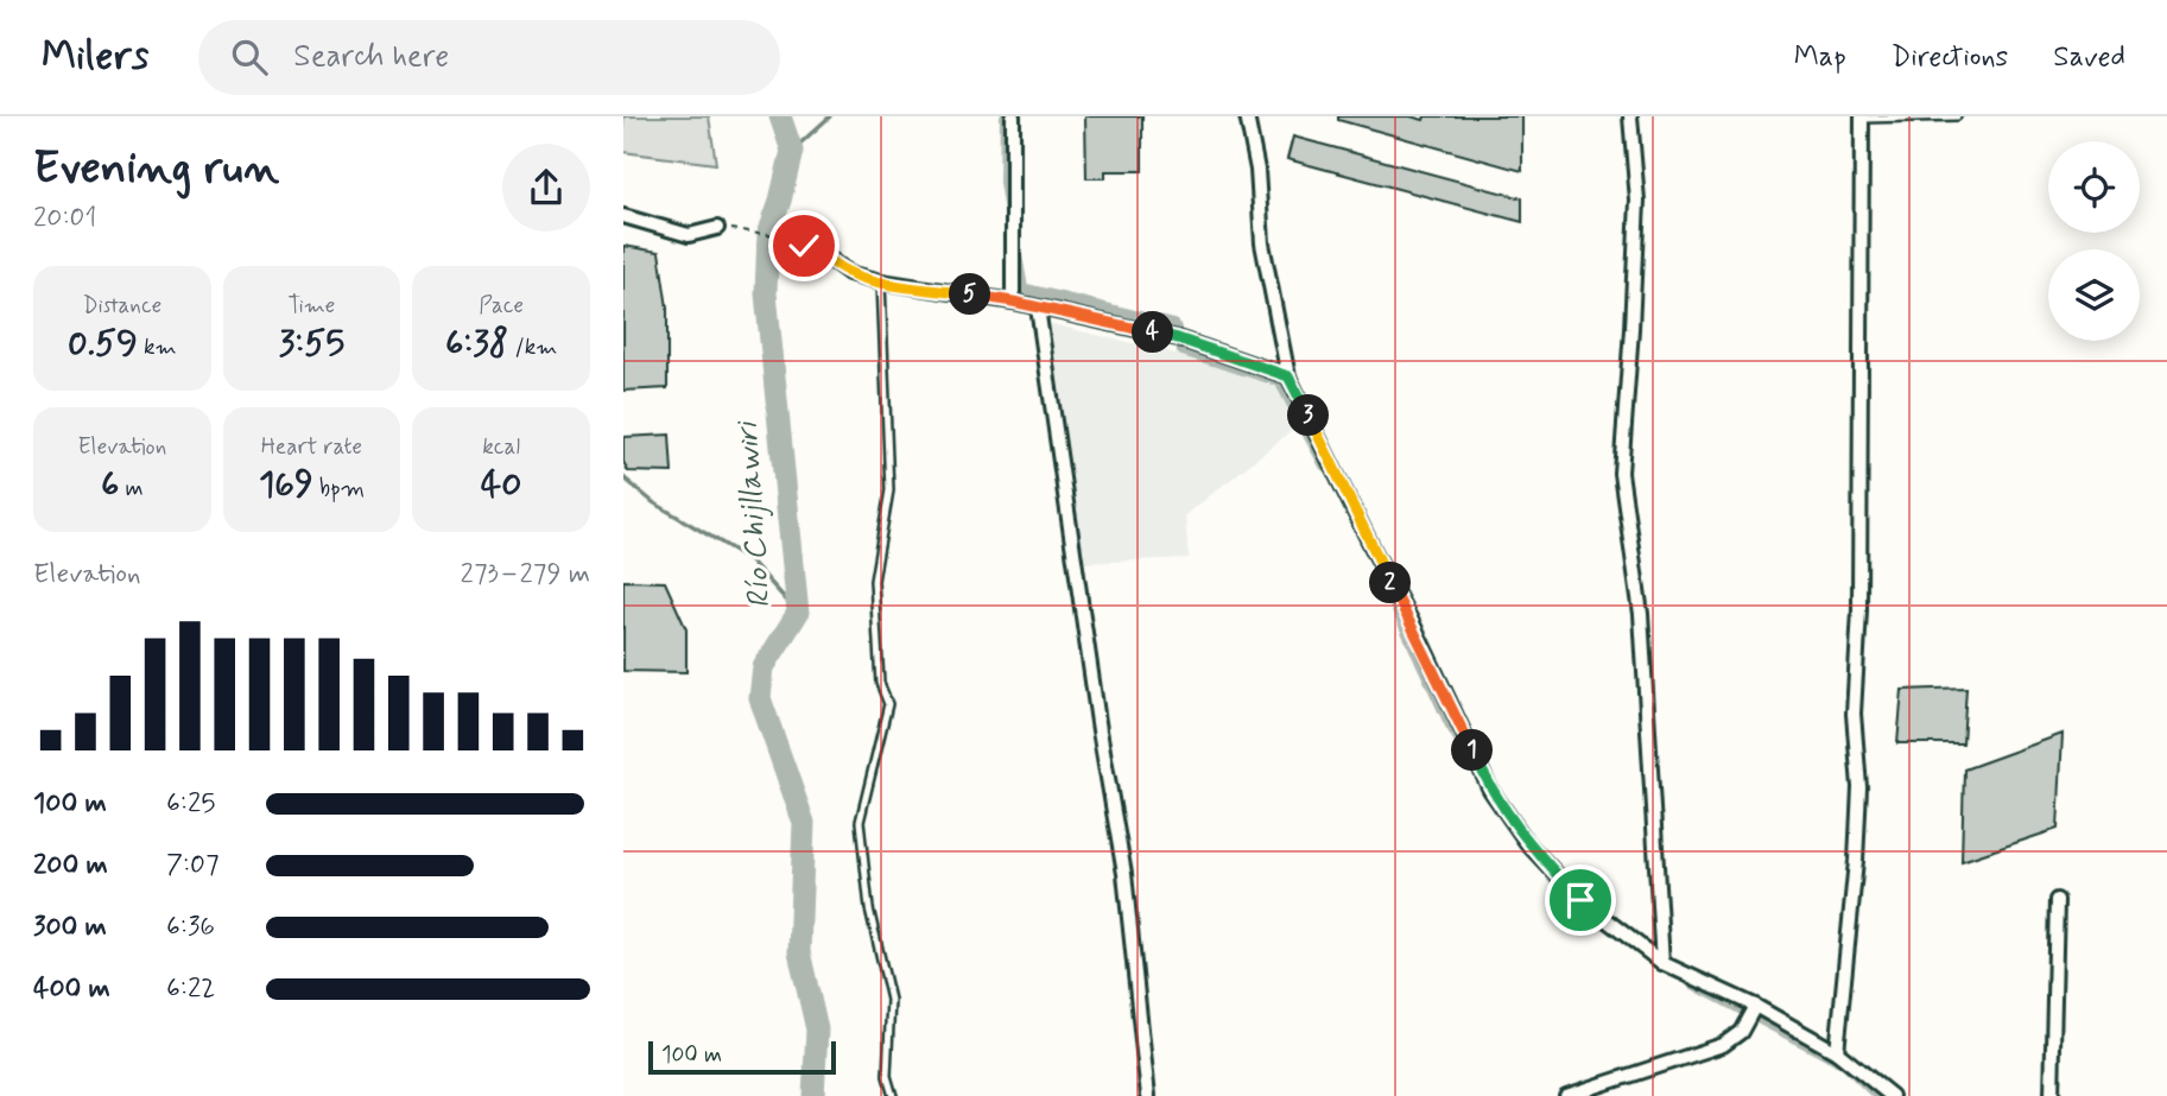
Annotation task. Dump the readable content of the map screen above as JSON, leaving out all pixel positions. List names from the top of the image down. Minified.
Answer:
{"water":["Río Chijllawiri"],"scale_bar":"100 m","page":{"header":"Milers","search":"Search here","nav":["Map","Directions","Saved"],"heading":["Evening run","20:01"],"stats":[["Distance","0.59 km"],["Time","3:55"],["Pace","6:38 /km"],["Elevation","6 m"],["Heart rate","169 bpm"],["kcal","40"]],"pins":["5","4","3","2","1"],"chart":["Elevation","273–279 m"],"list":[{"name":"100 m","note":"6:25"},{"name":"200 m","note":"7:07"},{"name":"300 m","note":"6:36"},{"name":"400 m","note":"6:22"}],"scale":"100 m"}}
